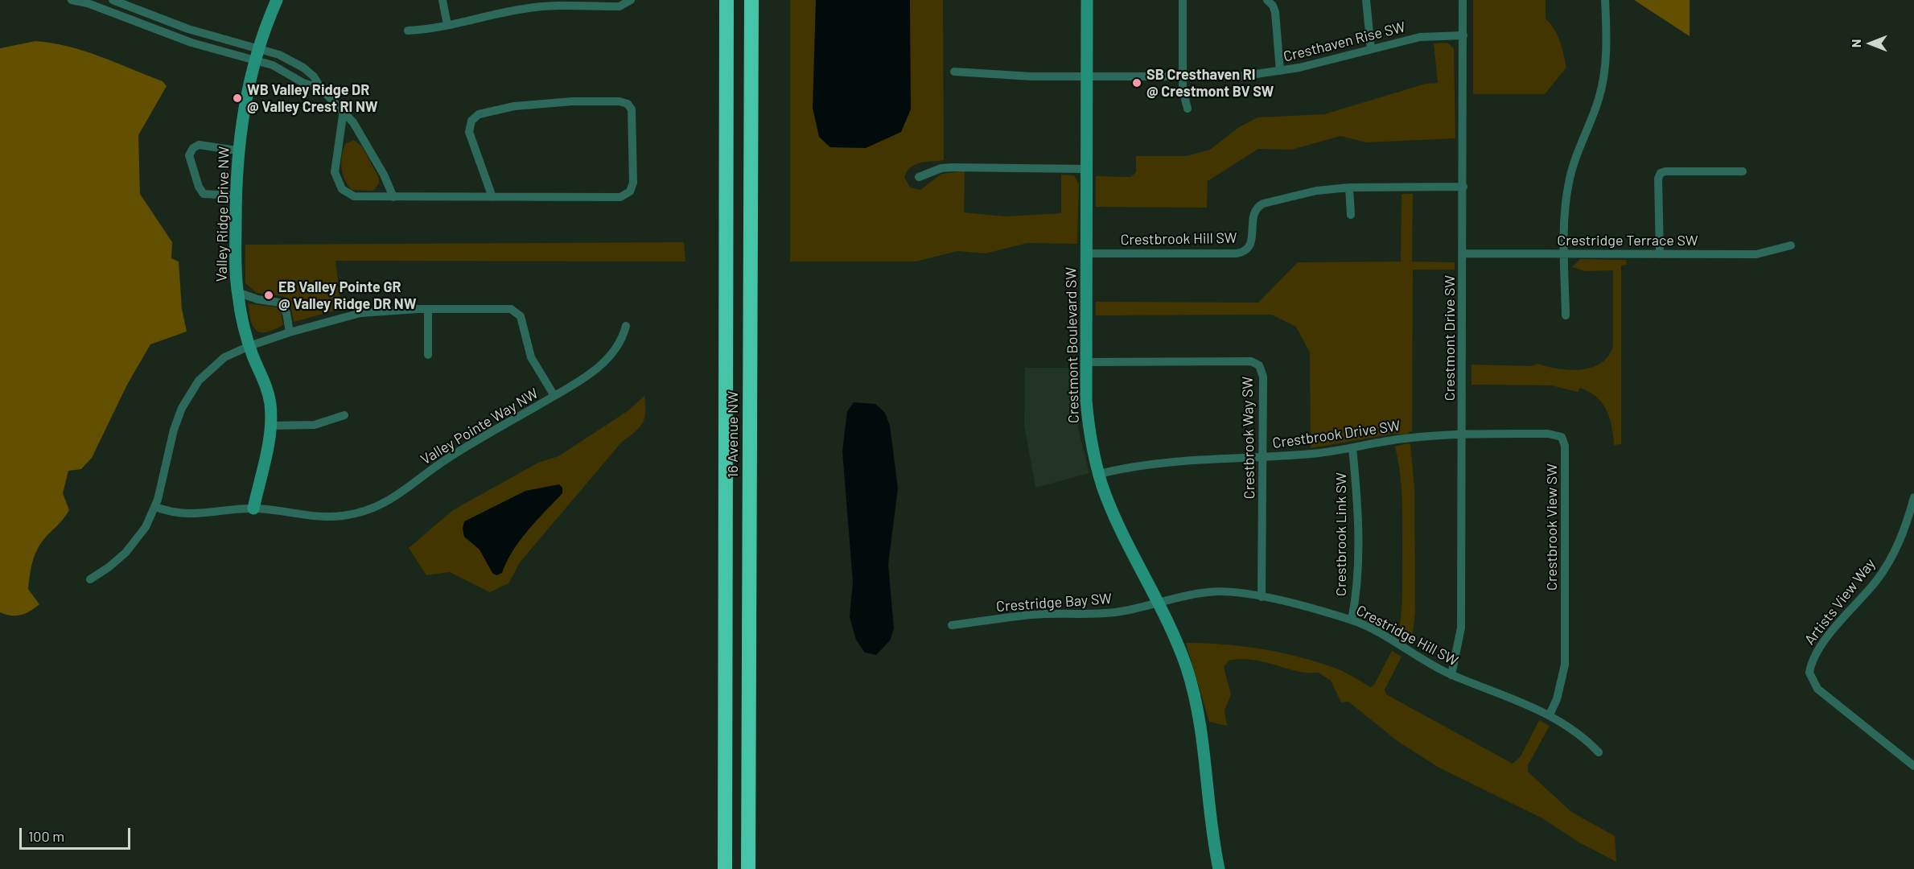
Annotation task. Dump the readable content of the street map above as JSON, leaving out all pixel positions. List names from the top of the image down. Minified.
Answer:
{"streets":{"highway":["16 Avenue NW"],"street":["Cresthaven Rise SW","Valley Ridge Drive NW","Crestbrook Hill SW","Crestridge Terrace SW","Crestmont Drive SW","Crestmont Boulevard SW","Valley Pointe Way NW","Crestbrook Drive SW","Crestbrook Way SW","Crestbrook View SW","Crestbrook Link SW","Artists View Way","Crestridge Bay SW","Crestridge Hill SW"]},"crossings":[["Cresthaven Rise SW","Crestmont Drive SW"],["Cresthaven Rise SW","Crestmont Boulevard SW"],["Valley Ridge Drive NW","Valley Pointe Way NW"],["Crestbrook Hill SW","Crestmont Drive SW"],["Crestbrook Hill SW","Crestmont Boulevard SW"],["Crestridge Terrace SW","Crestmont Drive SW"],["Crestmont Drive SW","Crestbrook Drive SW"],["Crestmont Drive SW","Crestbrook View SW"],["Crestmont Drive SW","Crestridge Hill SW"],["Crestmont Boulevard SW","Crestbrook Drive SW"],["Crestmont Boulevard SW","Crestbrook Way SW"],["Crestmont Boulevard SW","Crestridge Bay SW"],["Crestmont Boulevard SW","Crestridge Hill SW"],["Crestbrook Drive SW","Crestbrook Way SW"],["Crestbrook Drive SW","Crestbrook View SW"],["Crestbrook Drive SW","Crestbrook Link SW"],["Crestbrook Way SW","Crestridge Hill SW"],["Crestbrook View SW","Crestridge Hill SW"],["Crestbrook Link SW","Crestridge Hill SW"],["Crestridge Bay SW","Crestridge Hill SW"]],"places":["SB Cresthaven RI @ Crestmont BV SW","WB Valley Ridge DR @ Valley Crest RI NW","EB Valley Pointe GR @ Valley Ridge DR NW"],"scale_bar":"100 m","north":"left"}
